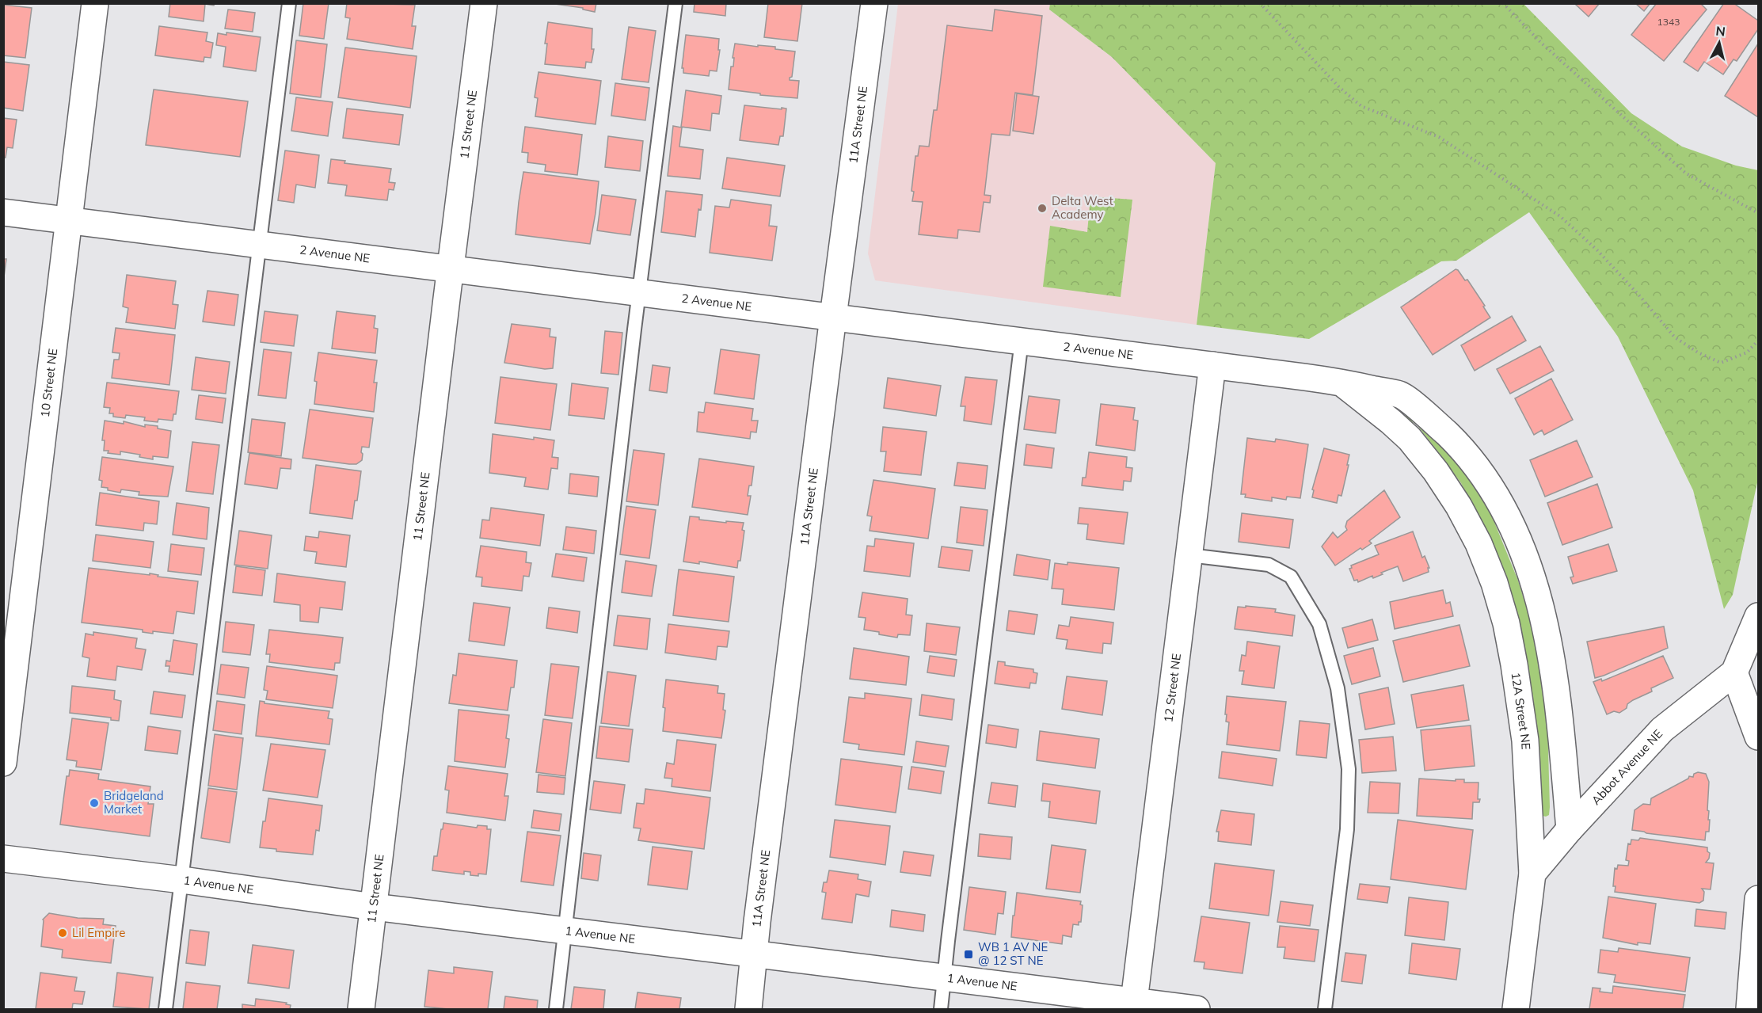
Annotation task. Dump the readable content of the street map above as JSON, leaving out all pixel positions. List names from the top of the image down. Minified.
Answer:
{"streets":{"street":["11 Street NE","11A Street NE","2 Avenue NE","10 Street NE","12 Street NE","12A Street NE","Abbot Avenue NE","1 Avenue NE"]},"crossings":[["11 Street NE","2 Avenue NE"],["11 Street NE","1 Avenue NE"],["11A Street NE","2 Avenue NE"],["11A Street NE","1 Avenue NE"],["2 Avenue NE","10 Street NE"],["2 Avenue NE","12 Street NE"],["2 Avenue NE","12A Street NE"],["12 Street NE","1 Avenue NE"],["12A Street NE","Abbot Avenue NE"]],"places":{"other":["Delta West Academy","Bridgeland Market","Lil Empire"],"transit":["WB 1 AV NE @ 12 ST NE"]},"house_numbers":["1343"],"north":"top"}
